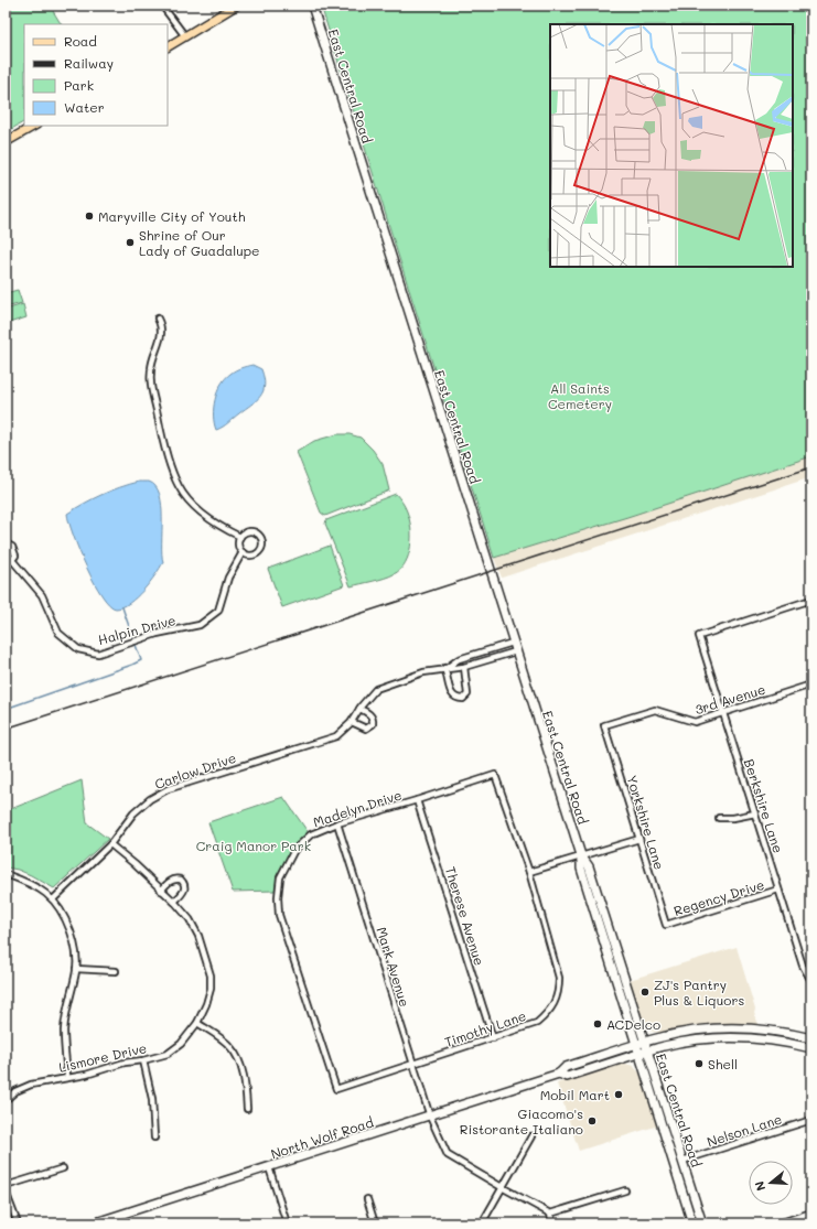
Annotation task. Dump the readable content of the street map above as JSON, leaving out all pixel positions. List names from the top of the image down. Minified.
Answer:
{"streets":{"main road":["East Central Road","North Wolf Road"],"street":["Halpin Drive","3rd Avenue","Carlow Drive","Berkshire Lane","Madelyn Drive","Yorkshire Lane","Regency Drive","Therese Avenue","Mark Avenue","Timothy Lane","Lismore Drive","Nelson Lane"]},"crossings":[["East Central Road","Carlow Drive"],["East Central Road","Nelson Lane"],["East Central Road","North Wolf Road"],["3rd Avenue","Berkshire Lane"],["3rd Avenue","Yorkshire Lane"],["Carlow Drive","Lismore Drive"],["Berkshire Lane","Regency Drive"],["Madelyn Drive","Therese Avenue"],["Madelyn Drive","Mark Avenue"],["Madelyn Drive","Timothy Lane"],["Yorkshire Lane","Regency Drive"],["Therese Avenue","Timothy Lane"],["Mark Avenue","Timothy Lane"],["Mark Avenue","North Wolf Road"]],"parks":["All Saints Cemetery","Craig Manor Park"],"places":["Maryville City of Youth","Shrine of Our Lady of Guadalupe","ZJ's Pantry Plus & Liquors","ACDelco","Shell","Mobil Mart","Giacomo's Ristorante Italiano"],"legend":["Road","Railway","Park","Water"],"north":"left"}
